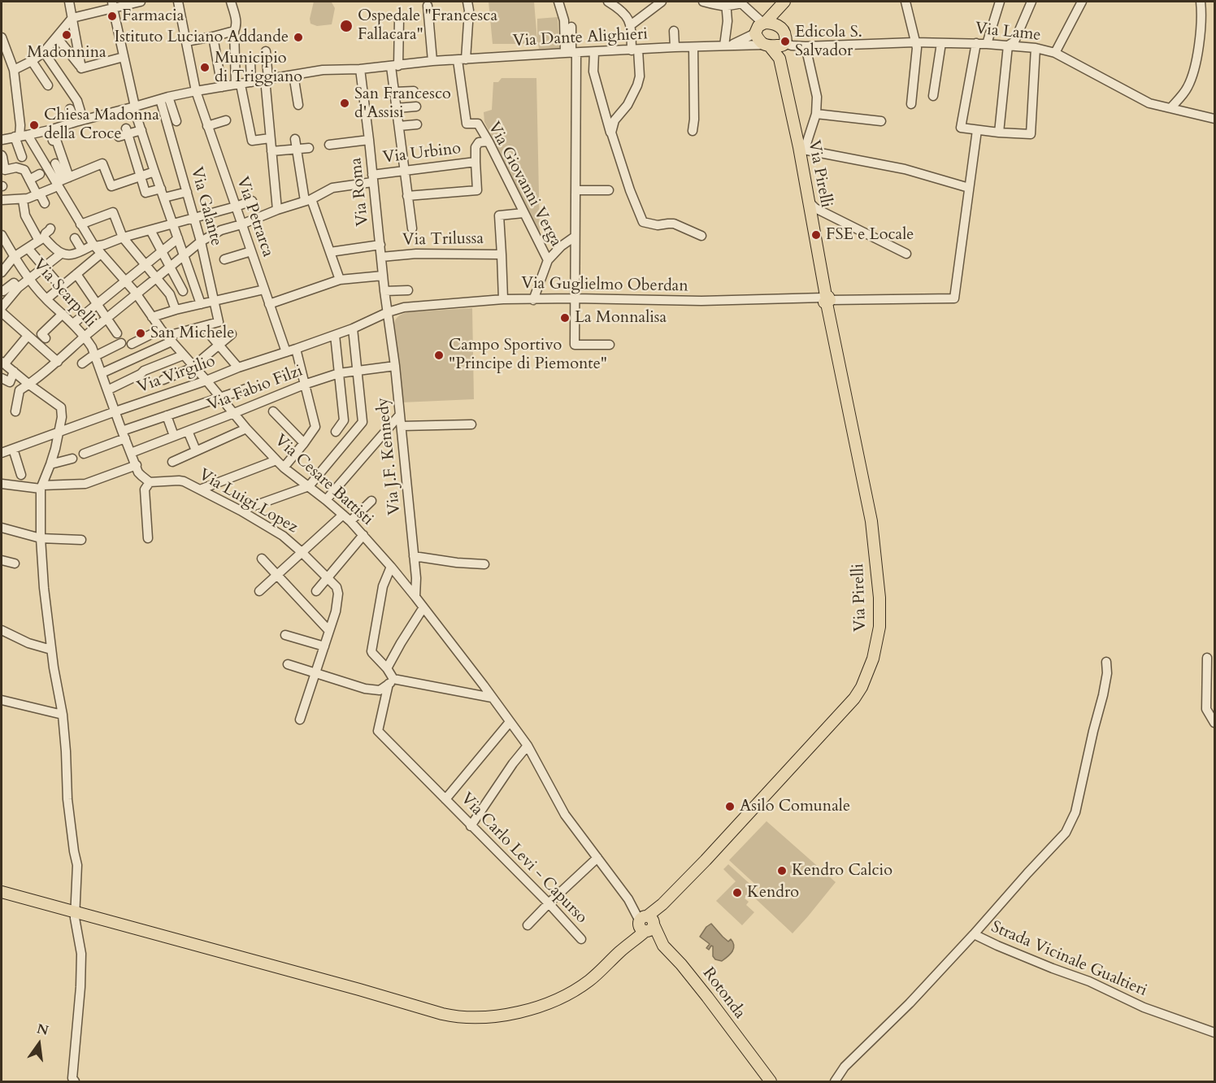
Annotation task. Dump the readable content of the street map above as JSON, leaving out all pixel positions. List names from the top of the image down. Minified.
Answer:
{"streets":{"main road":["Via Pirelli","Rotonda"],"street":["Via Lame","Via Dante Alighieri","Via Urbino","Via Giovanni Verga","Via Roma","Via Galante","Via Petrarca","Via Trilussa","Via Guglielmo Oberdan","Via Scarpelli","Via Virgilio","Via Fabio Filzi","Via J.F. Kennedy","Via Cesare Battisti","Via Luigi Lopez","Via Carlo Levi - Capurso","Strada Vicinale Gualtieri"]},"crossings":[["Via Lame","Via Dante Alighieri"],["Via Lame","Via Pirelli"],["Via Dante Alighieri","Via Pirelli"],["Via Dante Alighieri","Via Giovanni Verga"],["Via Dante Alighieri","Via Roma"],["Via Dante Alighieri","Via Galante"],["Via Dante Alighieri","Via Petrarca"],["Via Urbino","Via Giovanni Verga"],["Via Urbino","Via Roma"],["Via Urbino","Via Galante"],["Via Urbino","Via Petrarca"],["Via Urbino","Via Scarpelli"],["Via Urbino","Via Cesare Battisti"],["Via Pirelli","Via Guglielmo Oberdan"],["Via Pirelli","Via Cesare Battisti"],["Via Pirelli","Rotonda"],["Via Giovanni Verga","Via Trilussa"],["Via Giovanni Verga","Via Guglielmo Oberdan"],["Via Roma","Via Trilussa"],["Via Roma","Via Guglielmo Oberdan"],["Via Roma","Via Virgilio"],["Via Roma","Via J.F. Kennedy"],["Via Petrarca","Via Virgilio"],["Via Guglielmo Oberdan","Via Virgilio"],["Via Guglielmo Oberdan","Via J.F. Kennedy"],["Via Scarpelli","Via Virgilio"],["Via Scarpelli","Via Fabio Filzi"],["Via Scarpelli","Via Luigi Lopez"],["Via Virgilio","Via J.F. Kennedy"],["Via Virgilio","Via Cesare Battisti"],["Via Fabio Filzi","Via J.F. Kennedy"],["Via Fabio Filzi","Via Cesare Battisti"],["Via J.F. Kennedy","Via Cesare Battisti"],["Via Cesare Battisti","Rotonda"]],"places":["Farmacia","Ospedale \"Francesca Fallacara\"","Madonnina","Istituto Luciano Addande","Edicola S. Salvador","Municipio di Triggiano","San Francesco d'Assisi","Chiesa Madonna della Croce","FSE e Locale","La Monnalisa","San Michele","Campo Sportivo \"Principe di Piemonte\"","Asilo Comunale","Kendro Calcio","Kendro"],"north":"top"}
